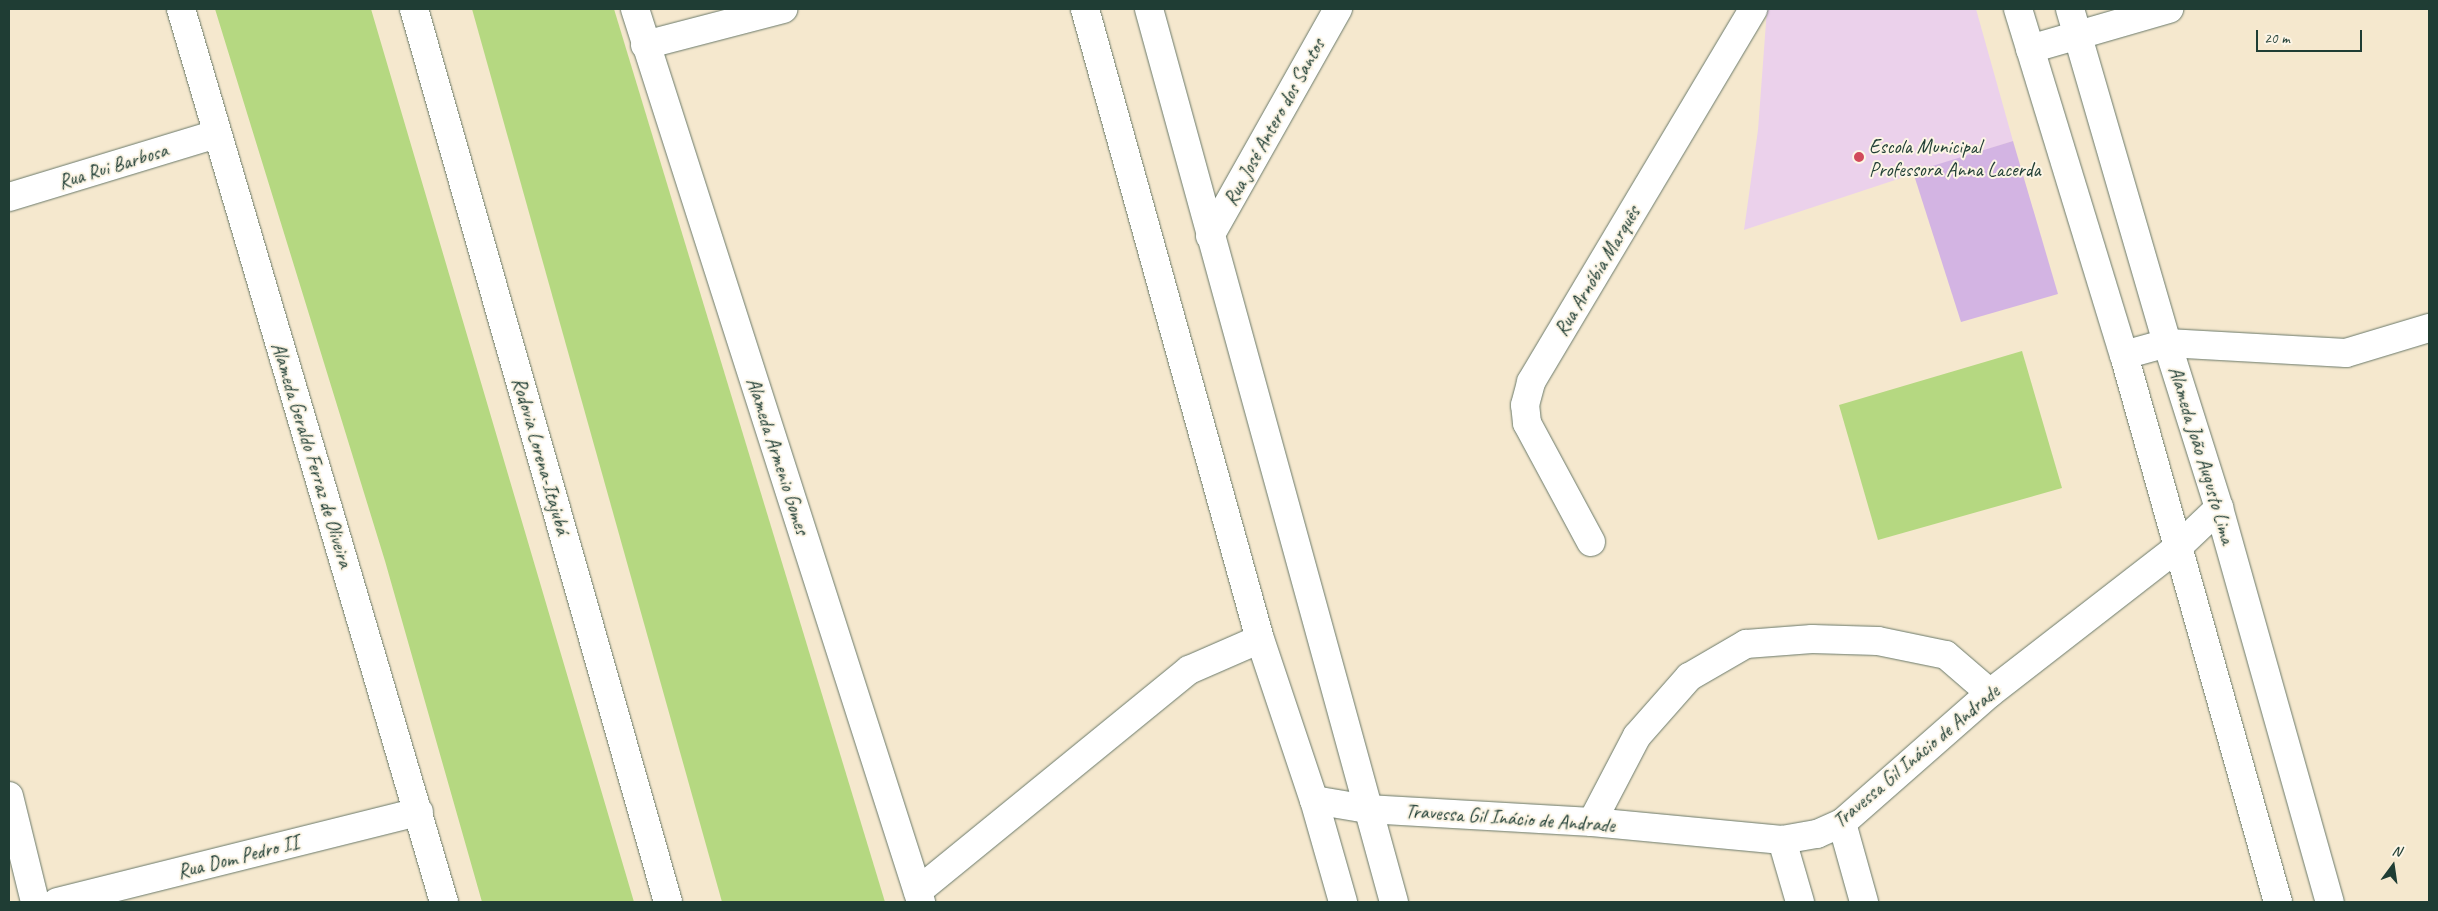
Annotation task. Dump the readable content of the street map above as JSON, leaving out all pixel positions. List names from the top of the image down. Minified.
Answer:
{"streets":{"main road":["Rua José Antero dos Santos","Rua Rui Barbosa","Rua Arnóbia Marquês","Alameda Geraldo Ferraz de Oliveira","Alameda João Augusto Lima","Rodovia Lorena-Itajubá","Alameda Armenio Gomes","Travessa Gil Inácio de Andrade","Rua Dom Pedro II"]},"crossings":[["Rua Rui Barbosa","Alameda Geraldo Ferraz de Oliveira"],["Alameda Geraldo Ferraz de Oliveira","Rua Dom Pedro II"],["Alameda João Augusto Lima","Travessa Gil Inácio de Andrade"]],"places":["Escola Municipal Professora Anna Lacerda"],"scale_bar":"20 m","north":"top"}
